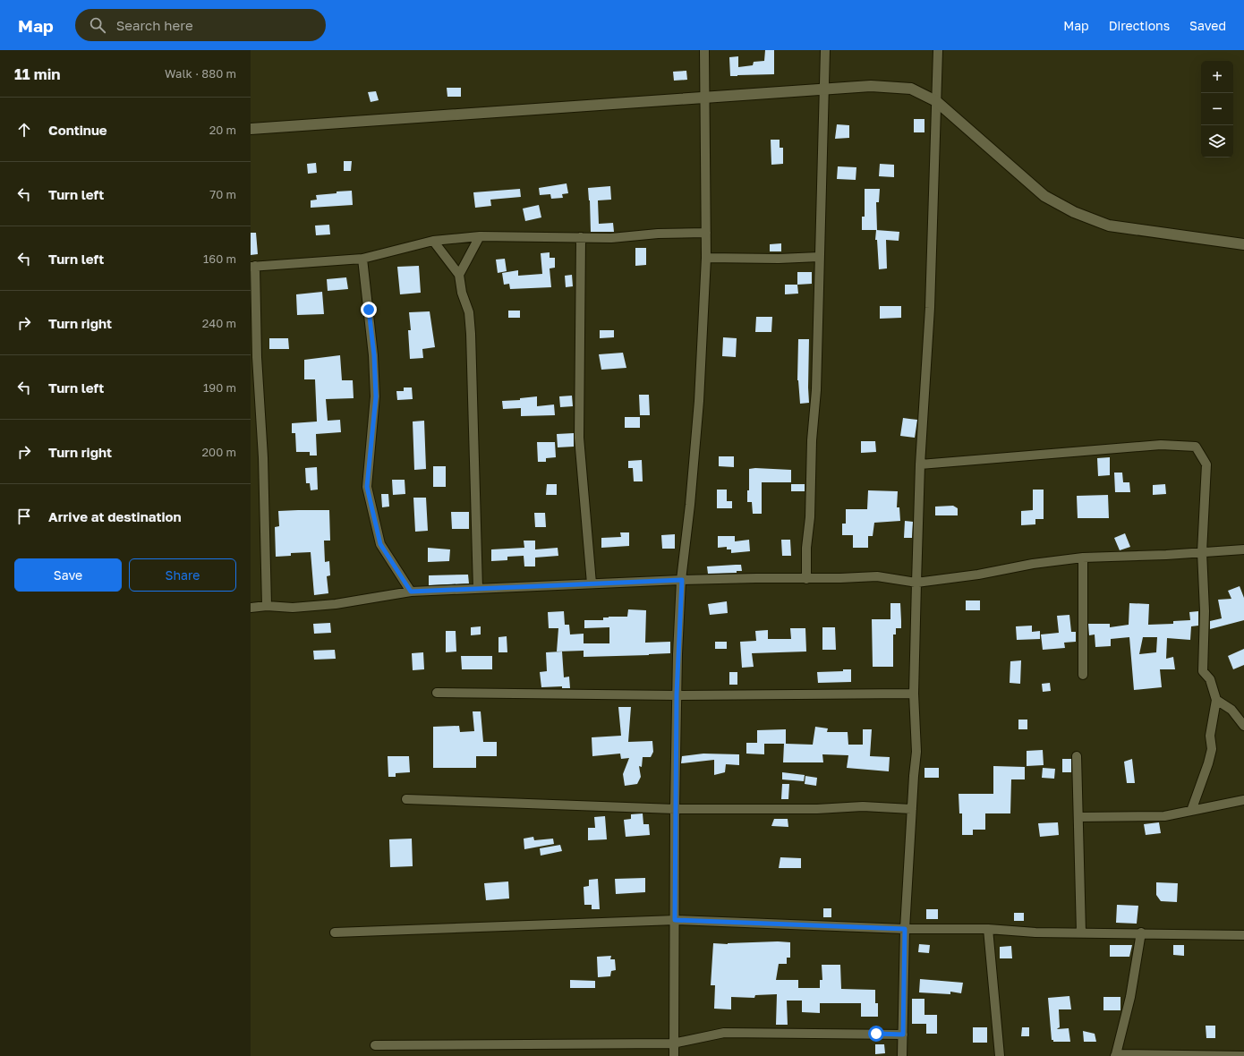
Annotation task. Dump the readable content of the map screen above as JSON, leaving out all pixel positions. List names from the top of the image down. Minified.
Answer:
{"page":{"header":"Map","search":"Search here","nav":["Map","Directions","Saved"],"heading":["11 min","Walk · 880 m"],"map_buttons":["+","−"],"list":[["Continue","20 m"],["Turn left","70 m"],["Turn left","160 m"],["Turn right","240 m"],["Turn left","190 m"],["Turn right","200 m"],"Arrive at destination"],"buttons":["Save","Share"]}}
